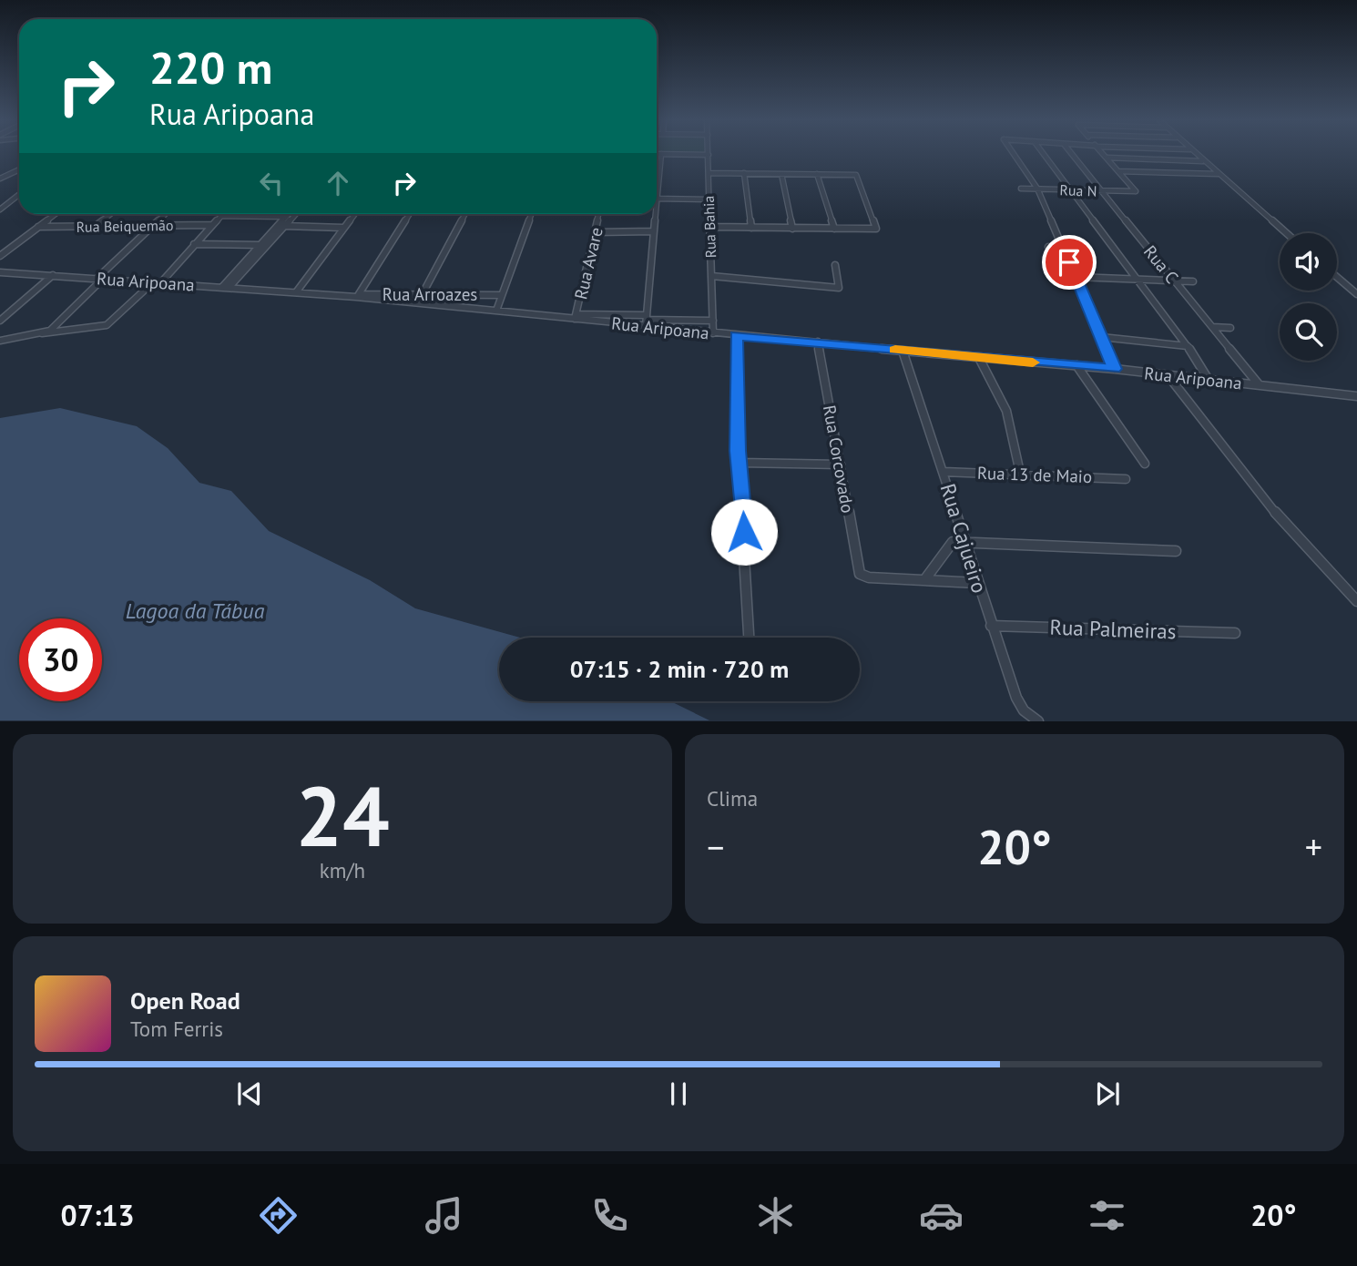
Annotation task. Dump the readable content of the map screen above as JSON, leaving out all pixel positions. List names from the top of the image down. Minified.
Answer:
{"streets":{"street":["Rua N","Rua Beiquemão","Rua Bahia","Rua Avare","Rua C","Rua Aripoana","Rua Arroazes","Rua Corcovado","Rua 13 de Maio","Rua Cajueiro","Rua Palmeiras"]},"crossings":[["Rua N","Rua C"],["Rua Bahia","Rua Aripoana"],["Rua Avare","Rua Aripoana"],["Rua C","Rua Aripoana"],["Rua Aripoana","Rua Arroazes"],["Rua Aripoana","Rua Corcovado"],["Rua Aripoana","Rua Cajueiro"],["Rua 13 de Maio","Rua Cajueiro"],["Rua Cajueiro","Rua Palmeiras"]],"water":["Lagoa da Tábua"],"page":{"turn":["220 m","Rua Aripoana"],"limit":"30","trip":"07:15 · 2 min · 720 m","tile":[["24","km/h"],"Clima"],"heat":["−","20°","+"],"song":["Open Road","Tom Ferris"],"tabs":["07:13","20°"]}}
